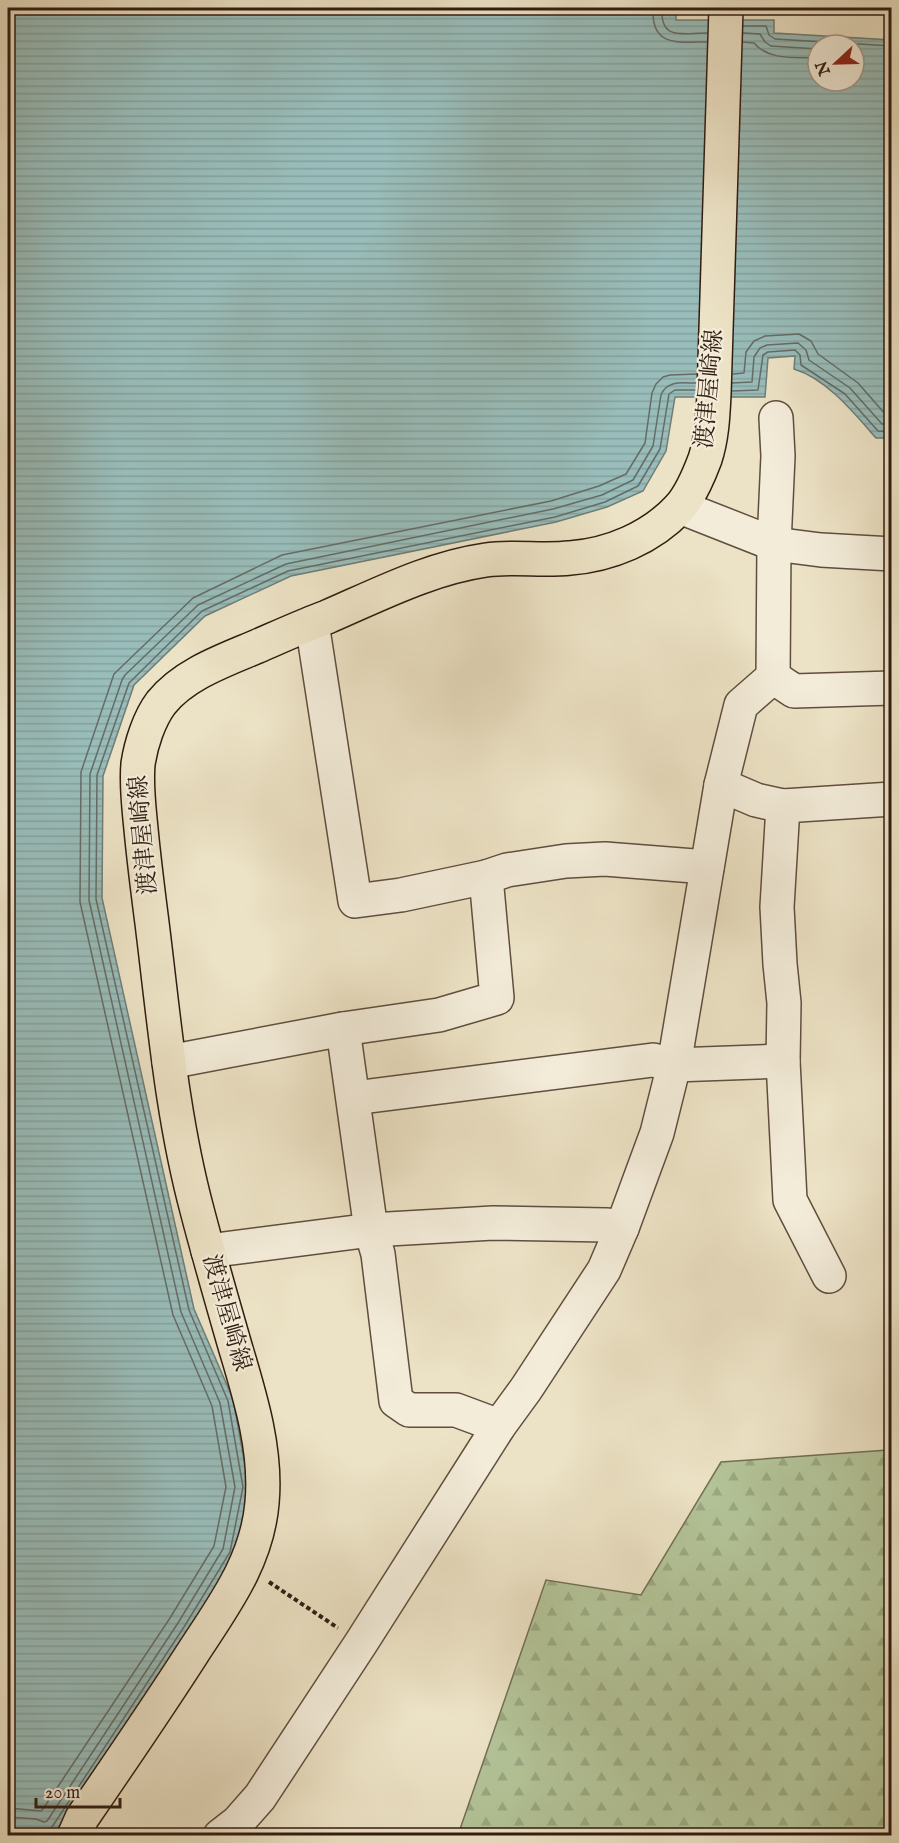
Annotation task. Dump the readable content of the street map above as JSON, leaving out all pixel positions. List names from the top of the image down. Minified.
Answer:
{"streets":{"main road":["渡津屋崎線"]},"scale_bar":"20 m","north":"left"}
